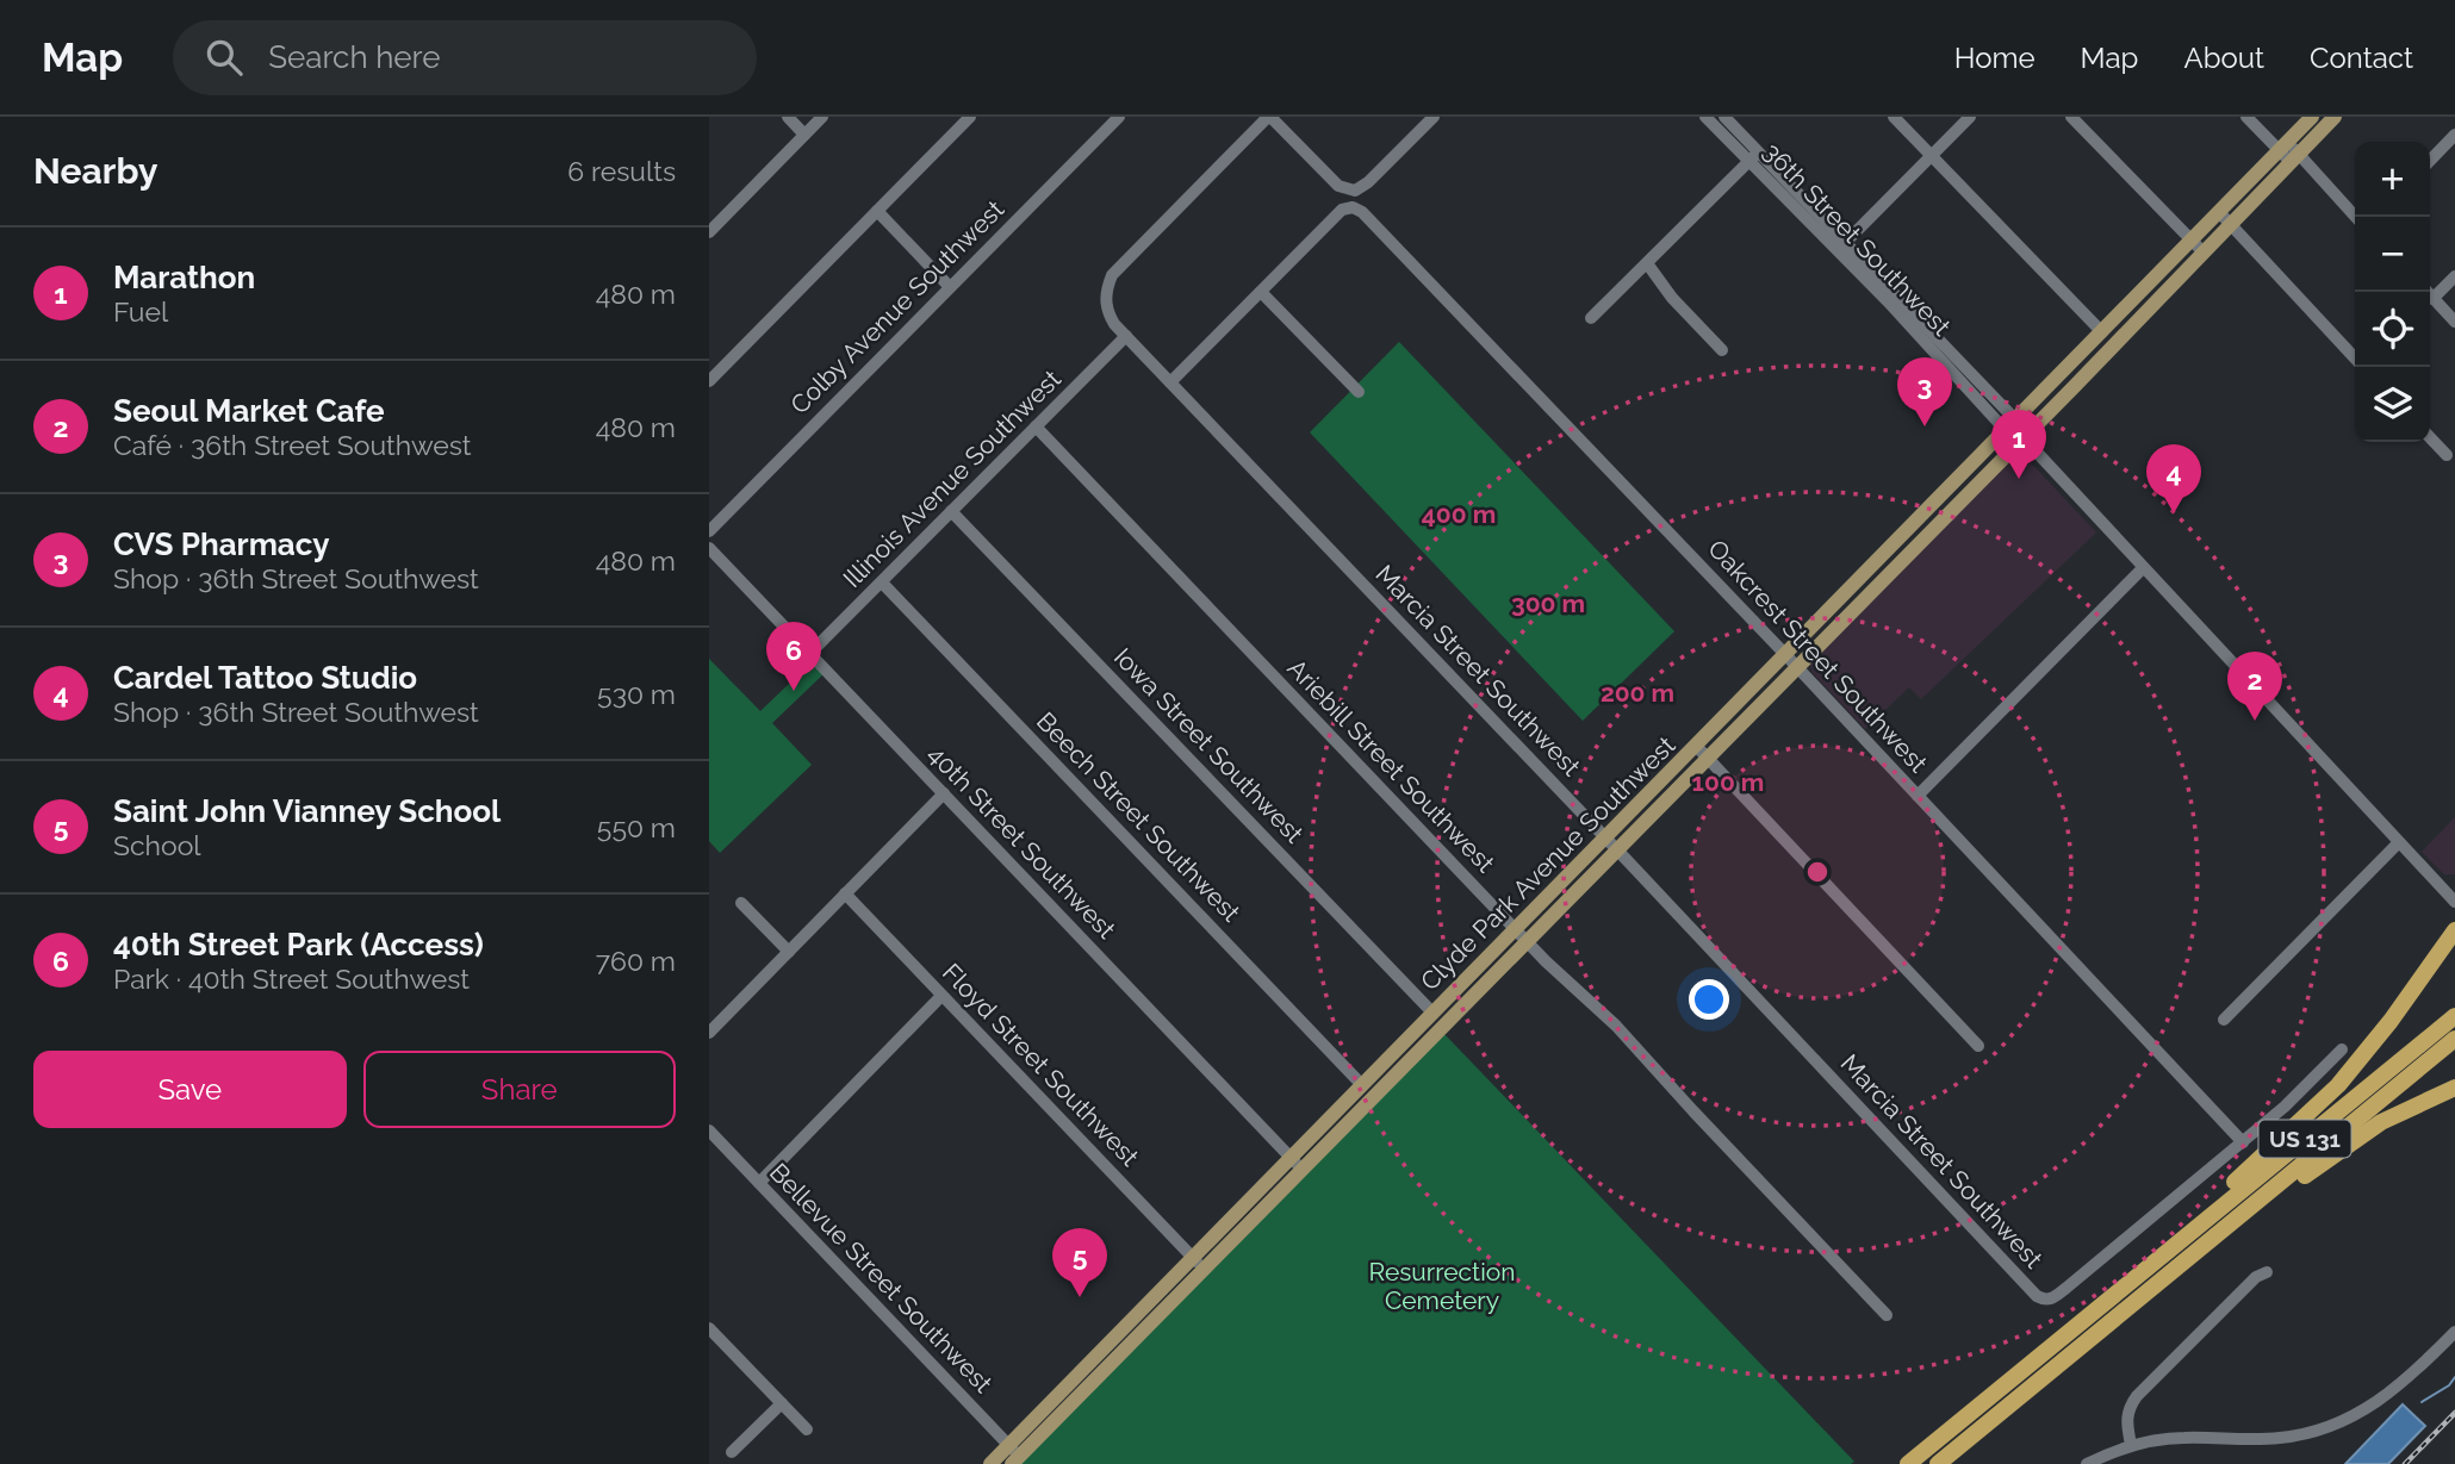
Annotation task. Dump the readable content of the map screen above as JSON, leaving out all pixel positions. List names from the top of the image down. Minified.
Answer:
{"streets":{"highway":["US 131"],"main road":["Clyde Park Avenue Southwest"],"street":["36th Street Southwest","Colby Avenue Southwest","Illinois Avenue Southwest","Oakcrest Street Southwest","Marcia Street Southwest","Iowa Street Southwest","Ariebill Street Southwest","Beech Street Southwest","40th Street Southwest","Floyd Street Southwest","Bellevue Street Southwest"]},"crossings":[["36th Street Southwest","Clyde Park Avenue Southwest"],["Illinois Avenue Southwest","Marcia Street Southwest"],["Illinois Avenue Southwest","Iowa Street Southwest"],["Illinois Avenue Southwest","Ariebill Street Southwest"],["Illinois Avenue Southwest","Beech Street Southwest"],["Illinois Avenue Southwest","40th Street Southwest"],["Oakcrest Street Southwest","Marcia Street Southwest"],["Oakcrest Street Southwest","Clyde Park Avenue Southwest"],["Marcia Street Southwest","Clyde Park Avenue Southwest"],["Iowa Street Southwest","Clyde Park Avenue Southwest"],["Ariebill Street Southwest","Clyde Park Avenue Southwest"],["Beech Street Southwest","Clyde Park Avenue Southwest"],["40th Street Southwest","Clyde Park Avenue Southwest"],["Clyde Park Avenue Southwest","Floyd Street Southwest"],["Clyde Park Avenue Southwest","Bellevue Street Southwest"]],"parks":["Resurrection Cemetery"],"page":{"header":"Map","search":"Search here","nav":["Home","Map","About","Contact"],"heading":["Nearby","6 results"],"map_buttons":["+","−"],"list":[{"mark":"1","name":"Marathon","note":"Fuel","value":"480 m"},{"mark":"2","name":"Seoul Market Cafe","note":"Café · 36th Street Southwest","value":"480 m"},{"mark":"3","name":"CVS Pharmacy","note":"Shop · 36th Street Southwest","value":"480 m"},{"mark":"4","name":"Cardel Tattoo Studio","note":"Shop · 36th Street Southwest","value":"530 m"},{"mark":"5","name":"Saint John Vianney School","note":"School","value":"550 m"},{"mark":"6","name":"40th Street Park (Access)","note":"Park · 40th Street Southwest","value":"760 m"}],"pins":["3","1","4","6","2","5"],"buttons":["Save","Share"]},"rings":["400 m","300 m","200 m","100 m"]}
